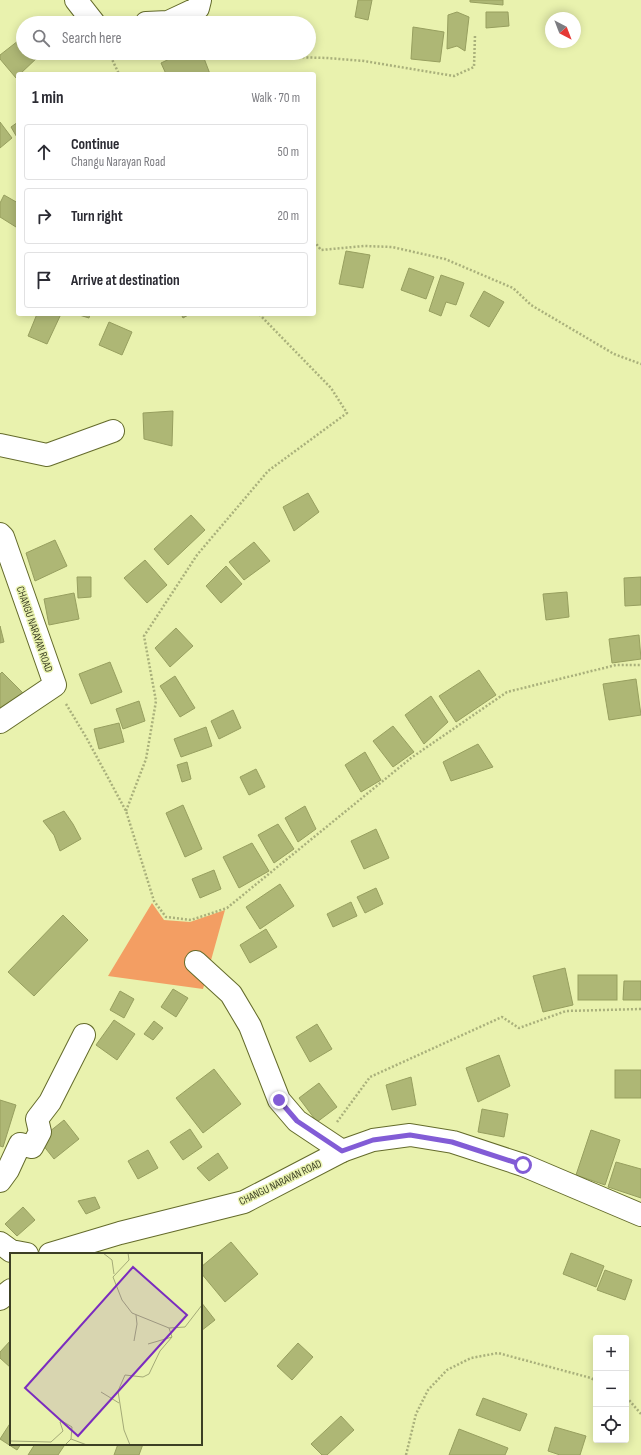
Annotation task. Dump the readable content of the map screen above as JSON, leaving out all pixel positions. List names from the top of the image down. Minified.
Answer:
{"streets":{"main road":["CHANGU NARAYAN ROAD"]},"north":"bottom right","page":{"search":"Search here","heading":["1 min","Walk · 70 m"],"list":[["Continue","Changu Narayan Road","50 m"],["Turn right","20 m"],"Arrive at destination"],"map_buttons":["+","−"]}}
